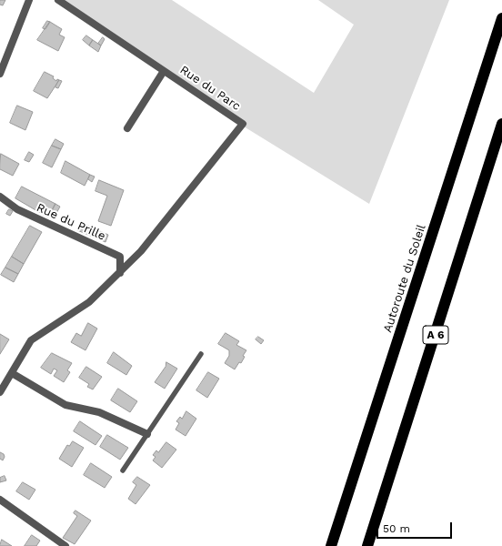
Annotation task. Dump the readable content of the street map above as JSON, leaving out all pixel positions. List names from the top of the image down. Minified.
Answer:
{"streets":{"highway":["Autoroute du Soleil","A 6"],"street":["Rue du Parc","Rue du Prille"]},"crossings":[["Rue du Parc","Rue du Prille"]],"scale_bar":"50 m"}
